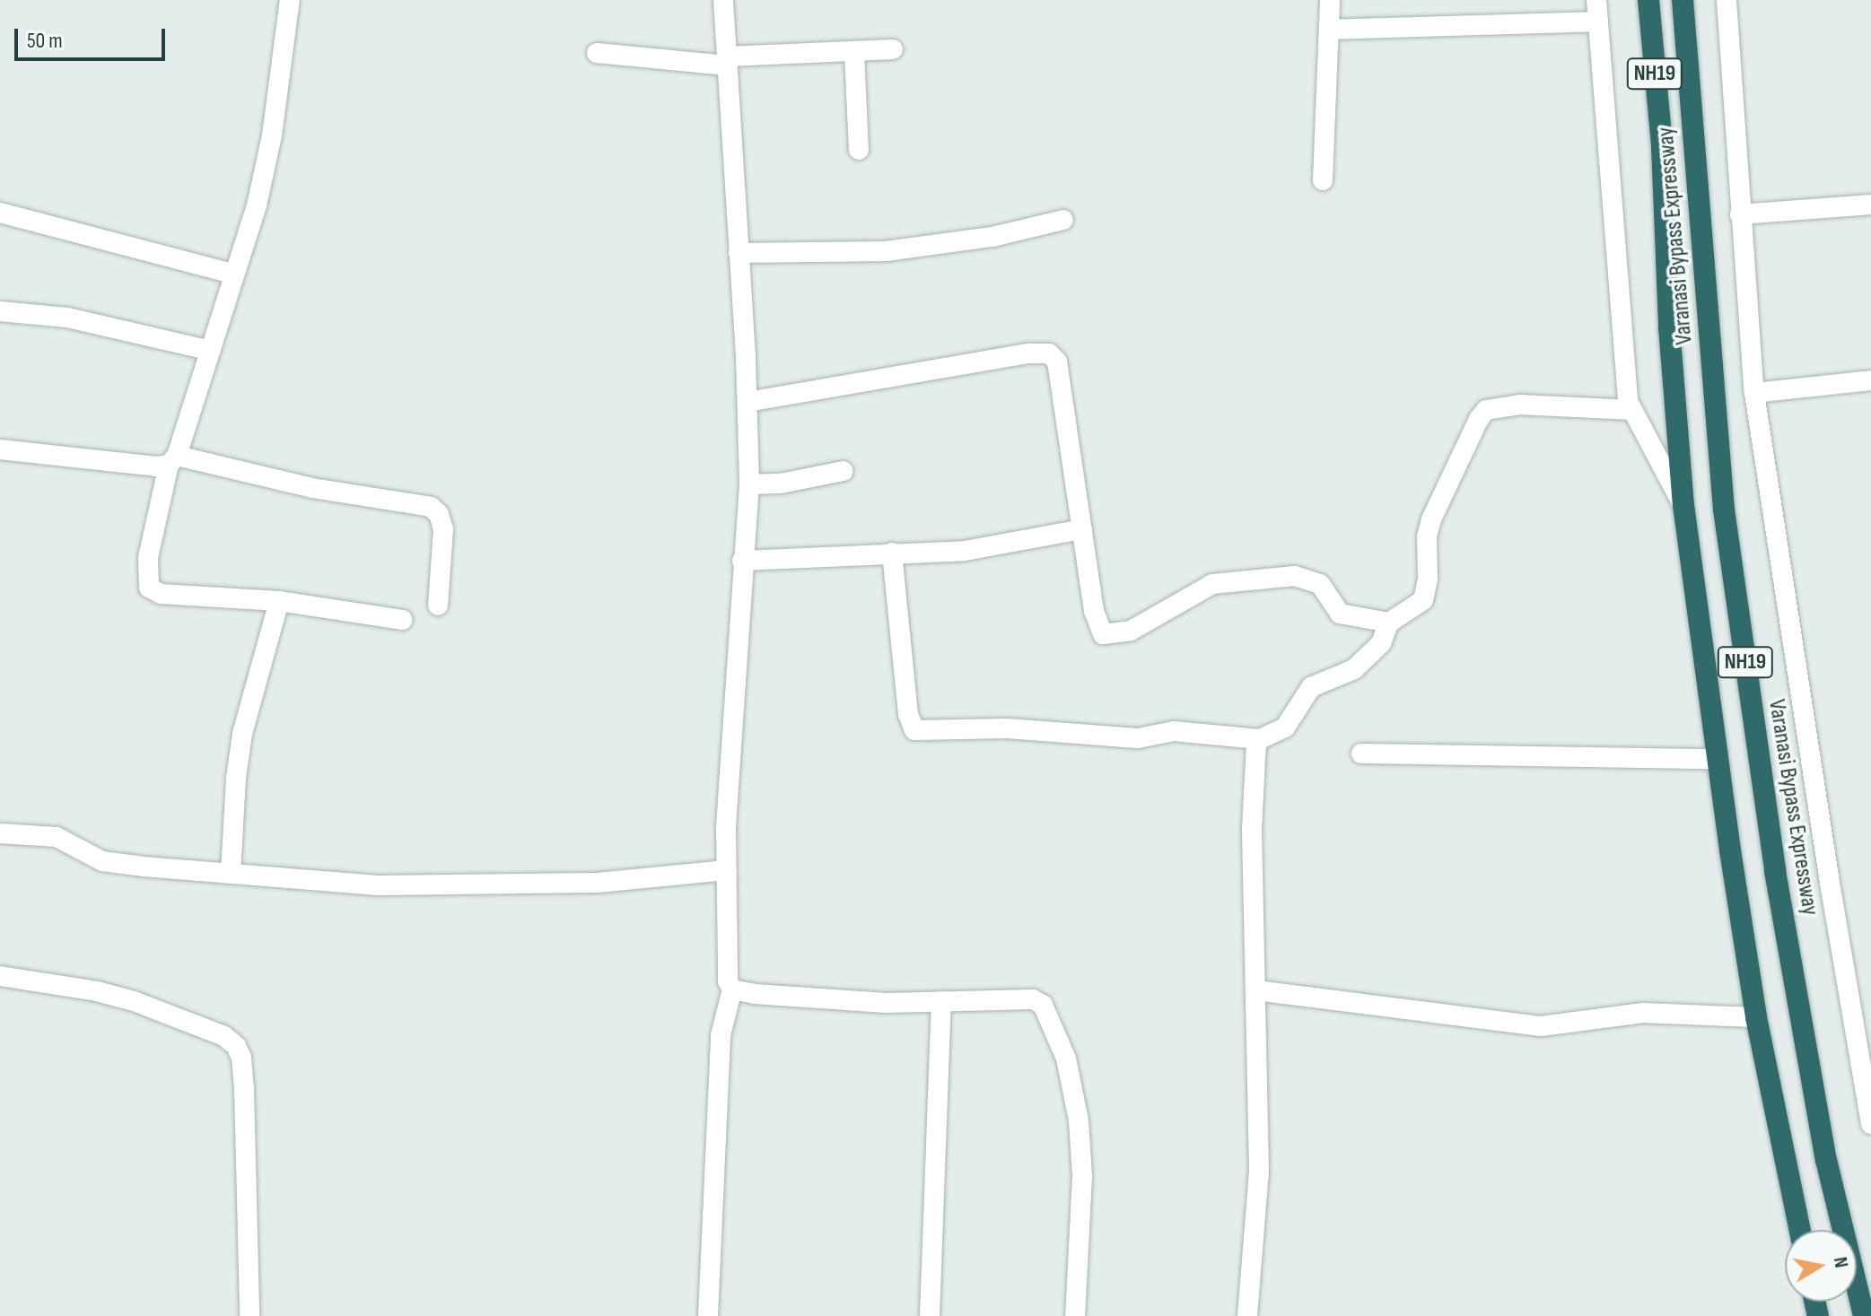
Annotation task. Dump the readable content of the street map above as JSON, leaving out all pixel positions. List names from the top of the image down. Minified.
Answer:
{"streets":{"highway":["NH19","Varanasi Bypass Expressway"]},"scale_bar":"50 m","north":"right"}
